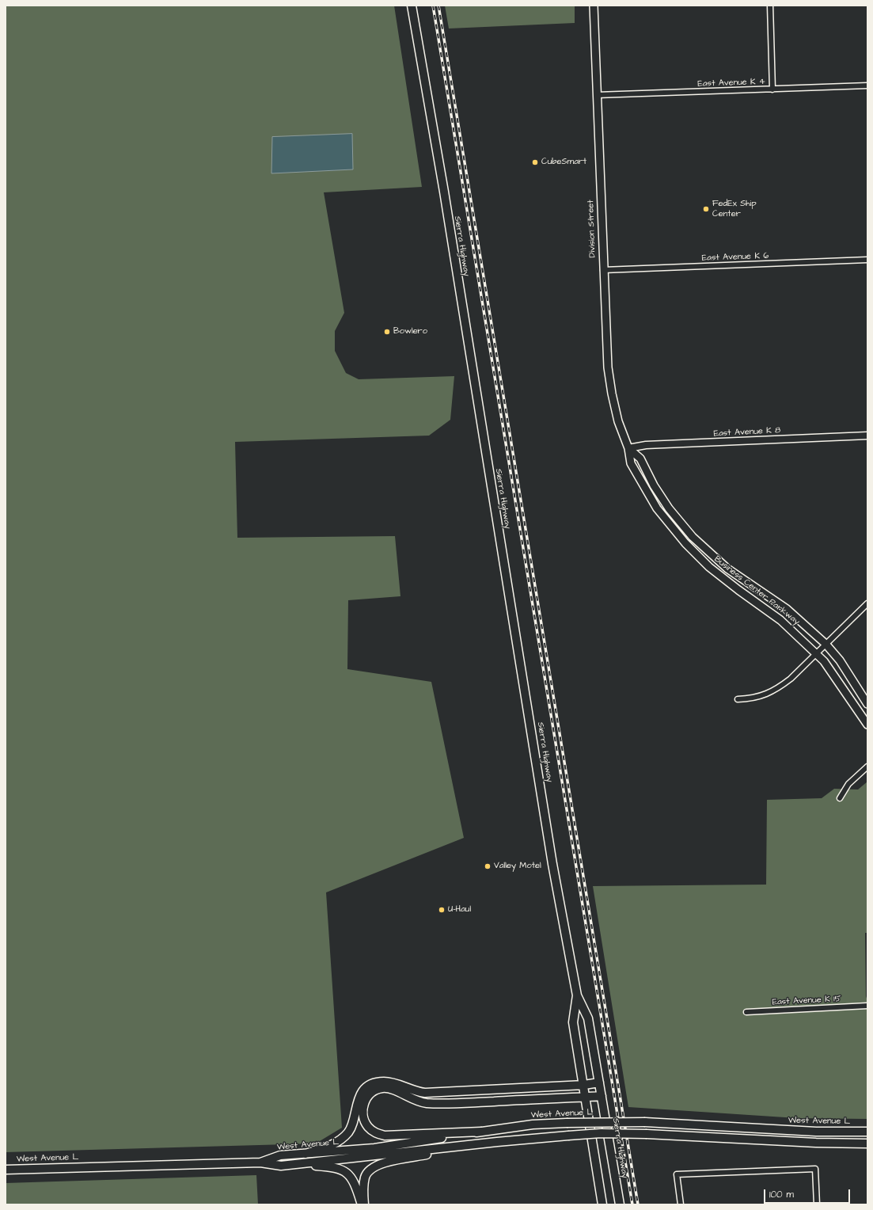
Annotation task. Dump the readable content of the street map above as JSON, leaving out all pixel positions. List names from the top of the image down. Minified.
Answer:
{"streets":{"main road":["Division Street","Sierra Highway","Business Center Parkway","West Avenue L"],"street":["East Avenue K 4","East Avenue K 6","East Avenue K 8","East Avenue K 15"]},"crossings":[["East Avenue K 4","Division Street"],["Division Street","East Avenue K 6"],["Division Street","East Avenue K 8"],["Division Street","Business Center Parkway"],["East Avenue K 8","Business Center Parkway"]],"places":["CubeSmart","FedEx Ship Center","Bowlero","Valley Motel","U-Haul"],"scale_bar":"100 m"}
